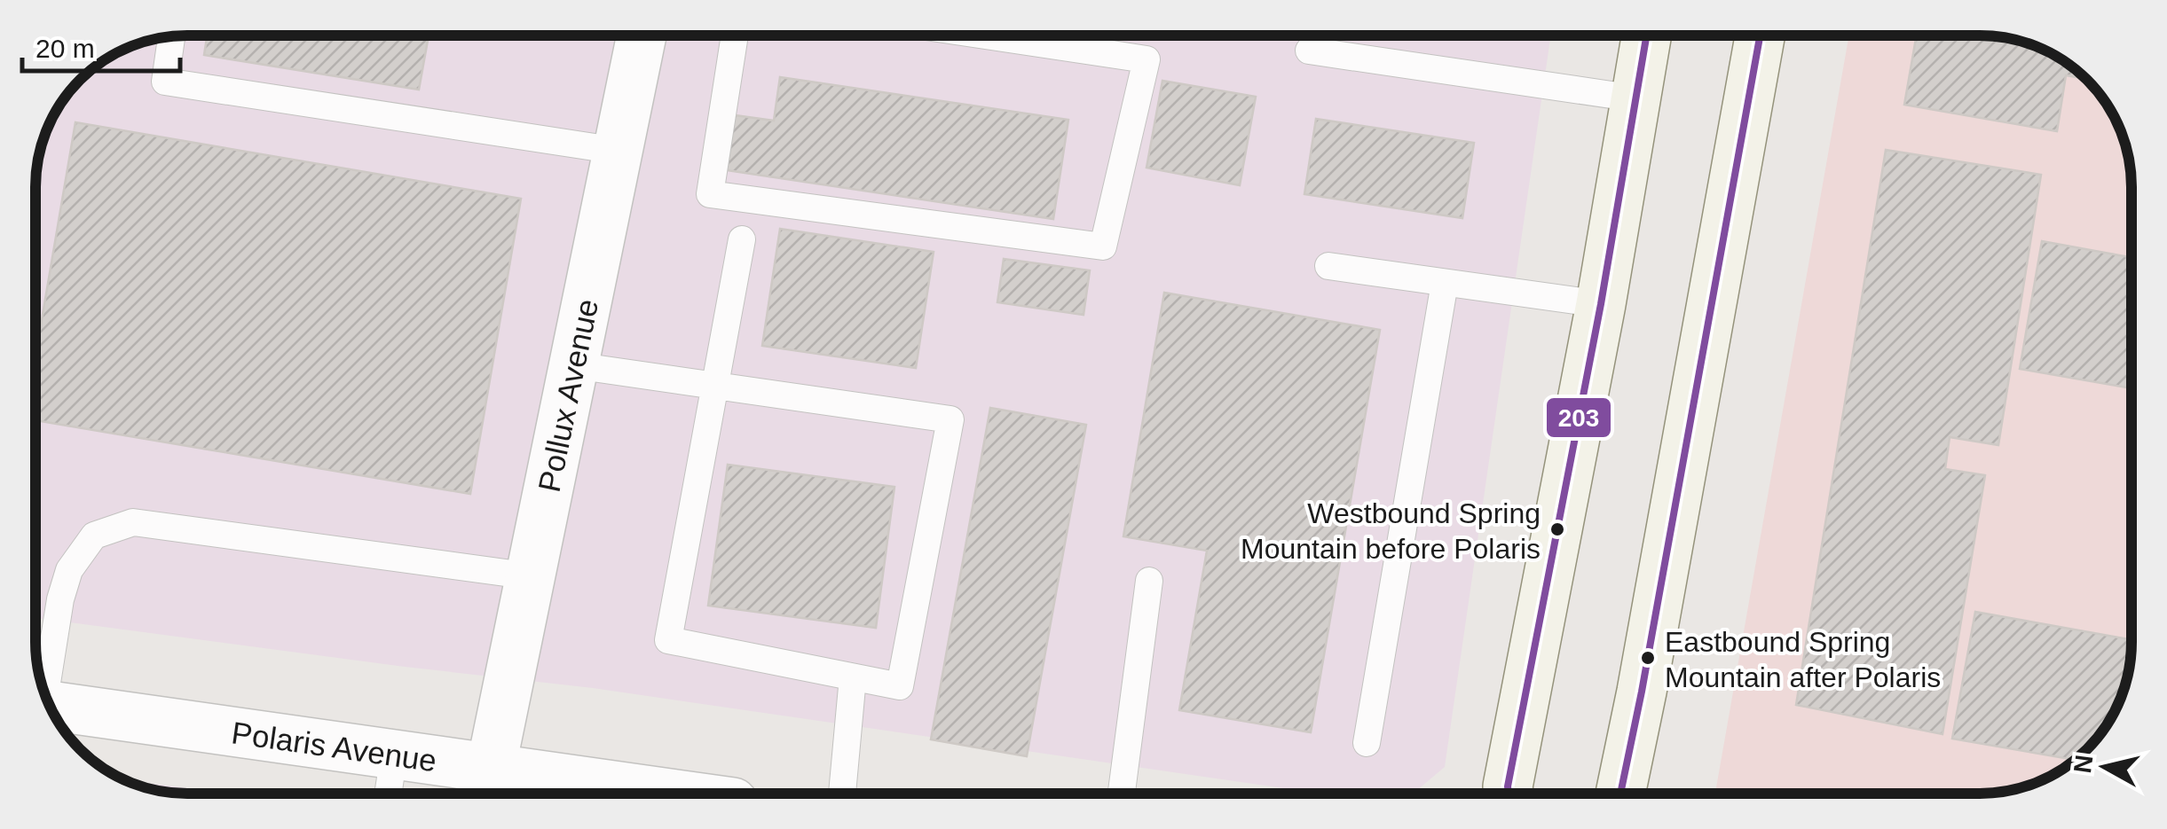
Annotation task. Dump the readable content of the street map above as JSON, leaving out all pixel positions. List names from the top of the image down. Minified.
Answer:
{"streets":{"street":["Pollux Avenue","Polaris Avenue"]},"crossings":[["Pollux Avenue","Polaris Avenue"]],"places":["Westbound Spring Mountain before Polaris","Eastbound Spring Mountain after Polaris"],"lines":["transit line 203"],"scale_bar":"20 m","north":"left"}
